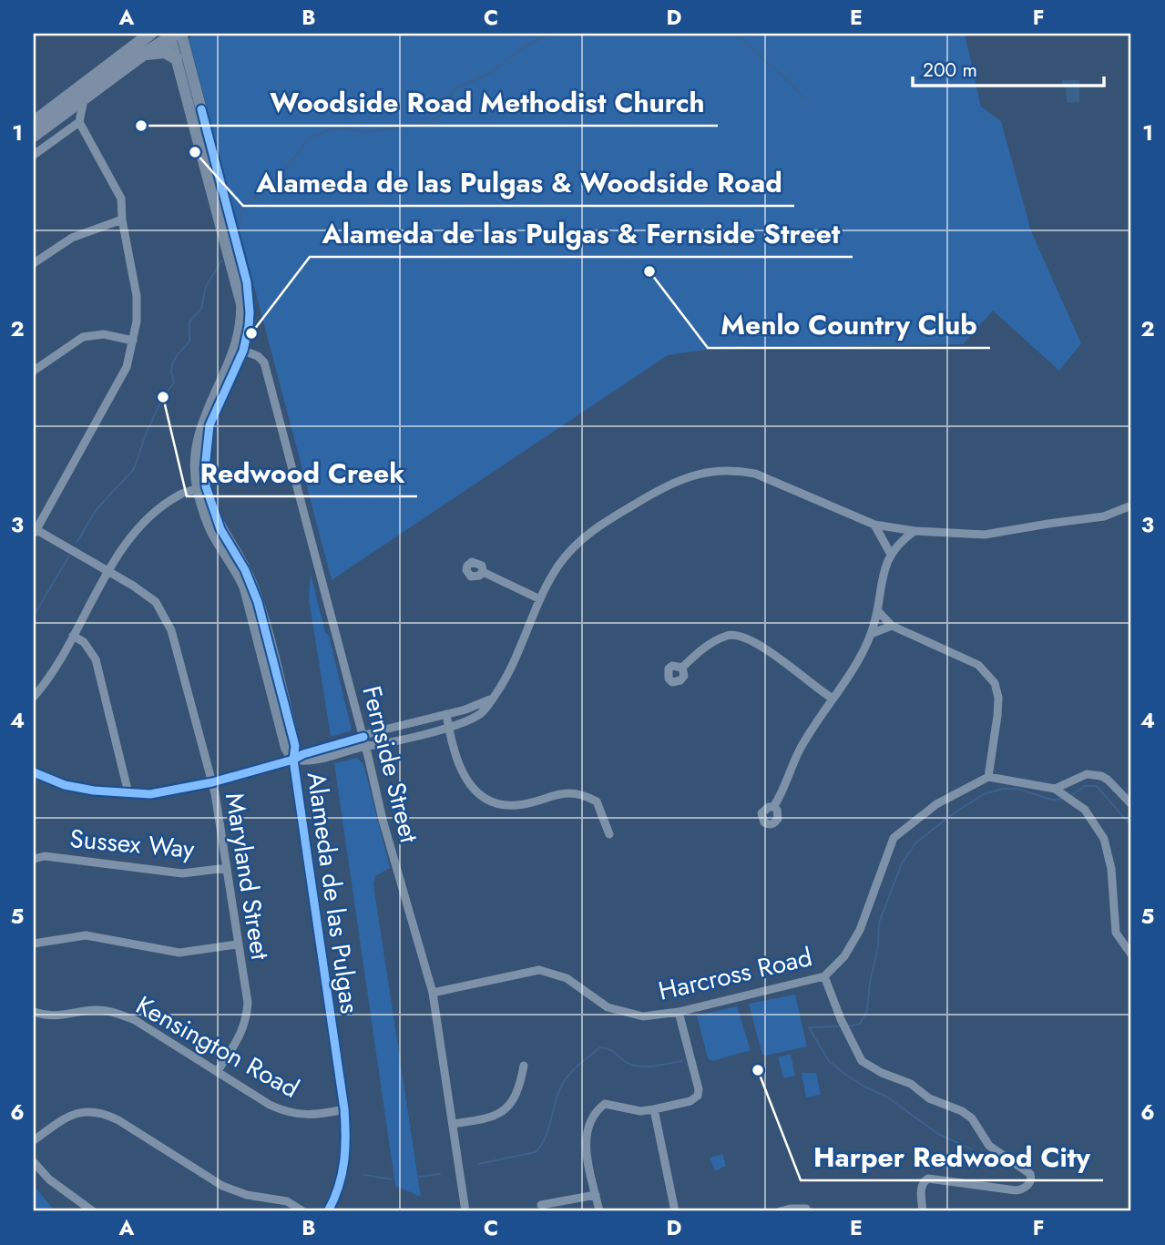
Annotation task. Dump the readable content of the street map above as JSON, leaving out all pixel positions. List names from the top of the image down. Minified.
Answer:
{"streets":{"main road":["Alameda de las Pulgas"],"street":["Fernside Street","Sussex Way","Maryland Street","Harcross Road","Kensington Road"]},"crossings":[["Fernside Street","Alameda de las Pulgas"],["Fernside Street","Harcross Road"],["Sussex Way","Maryland Street"],["Maryland Street","Kensington Road"],["Alameda de las Pulgas","Kensington Road"]],"places":["Woodside Road Methodist Church","Alameda de las Pulgas & Woodside Road","Menlo Country Club","Alameda de las Pulgas & Fernside Street","Redwood Creek","Harper Redwood City"],"scale_bar":"200 m","grid":{"columns":["A","B","C","D","E","F"],"rows":["1","2","3","4","5","6"]}}
